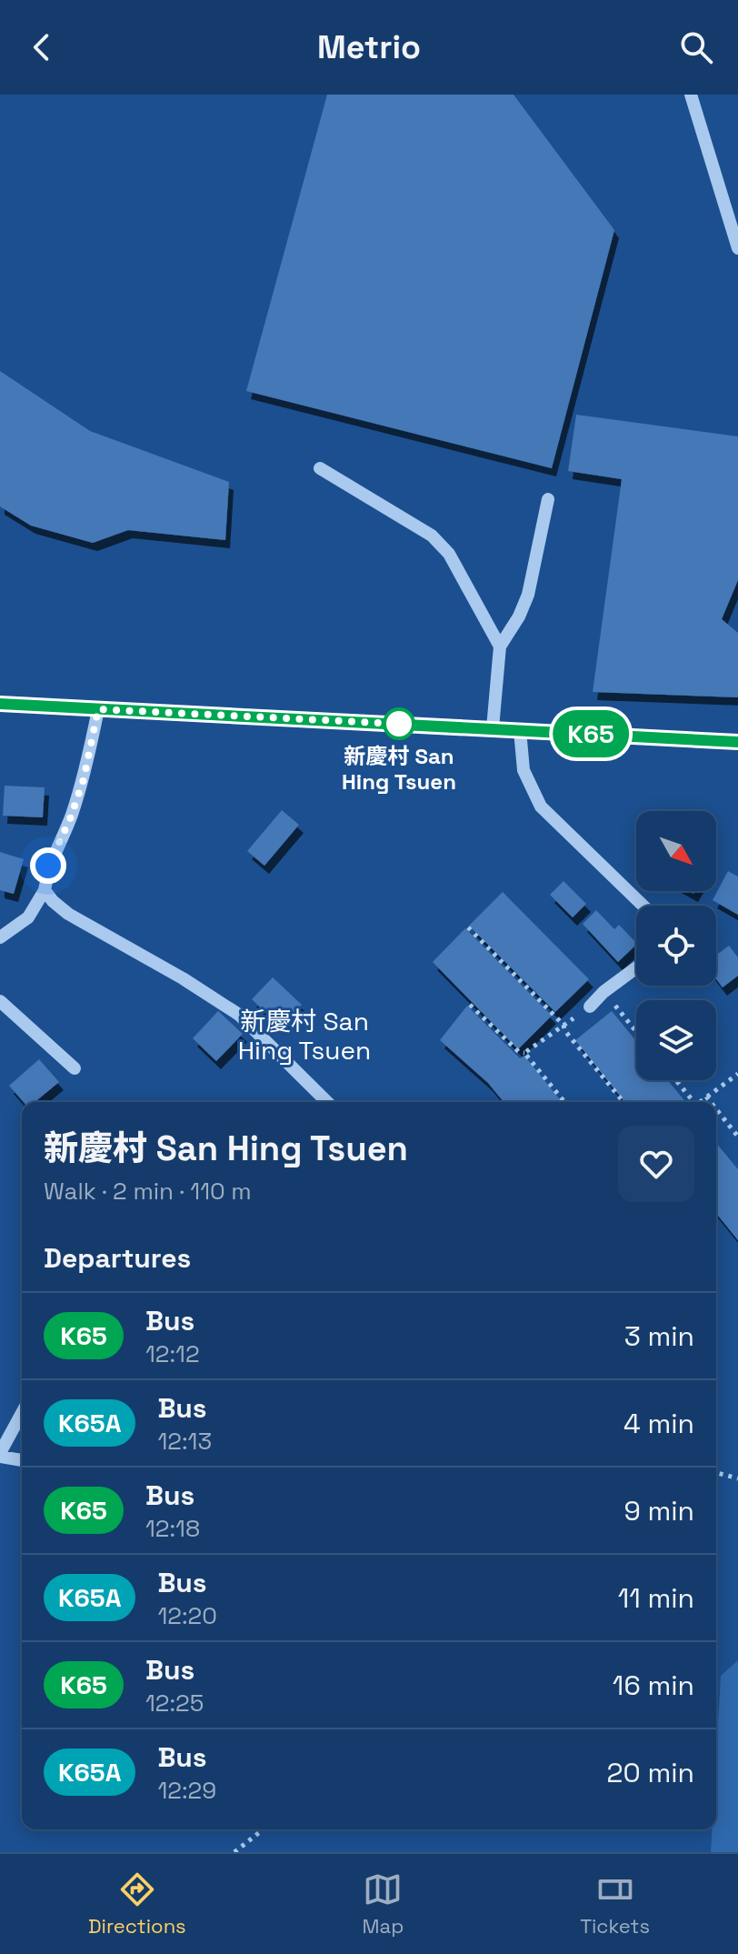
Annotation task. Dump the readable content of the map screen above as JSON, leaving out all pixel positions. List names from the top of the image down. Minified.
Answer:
{"districts":["新慶村 San Hing Tsuen"],"places":["新慶村 San Hing Tsuen"],"lines":["bus line K65"],"north":"bottom right","page":{"header":"Metrio","on_map":"K65","heading":[["新慶村 San Hing Tsuen","Walk · 2 min · 110 m"],"Departures"],"list":[{"mark":"K65","name":"Bus","note":"12:12","value":"3 min"},{"mark":"K65A","name":"Bus","note":"12:13","value":"4 min"},{"mark":"K65","name":"Bus","note":"12:18","value":"9 min"},{"mark":"K65A","name":"Bus","note":"12:20","value":"11 min"},{"mark":"K65","name":"Bus","note":"12:25","value":"16 min"},{"mark":"K65A","name":"Bus","note":"12:29","value":"20 min"}],"tabs":["Directions","Map","Tickets"]}}
